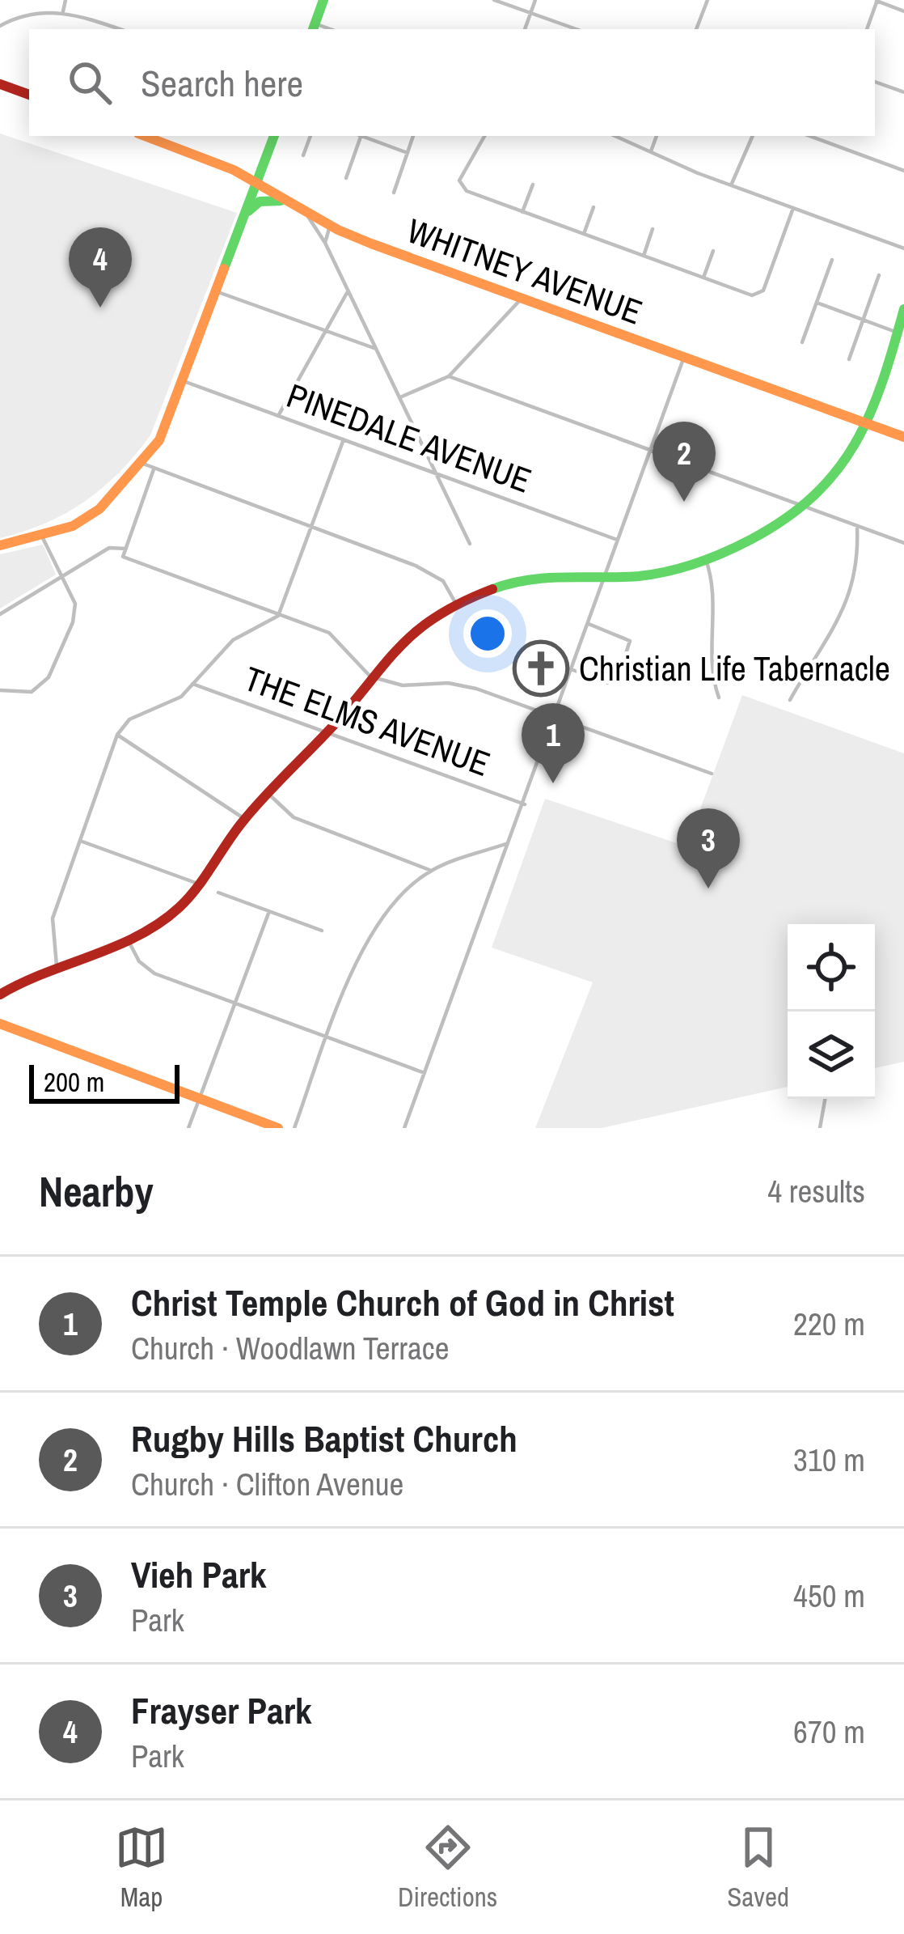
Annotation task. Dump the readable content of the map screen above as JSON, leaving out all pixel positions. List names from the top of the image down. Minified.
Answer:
{"streets":{"main road":["WHITNEY AVENUE"],"street":["PINEDALE AVENUE","THE ELMS AVENUE"]},"places":{"church":["Christian Life Tabernacle"]},"scale_bar":"200 m","page":{"search":"Search here","pins":["4","2","1","3"],"scale":"200 m","heading":["Nearby","4 results"],"list":[{"mark":"1","name":"Christ Temple Church of God in Christ","note":"Church · Woodlawn Terrace","value":"220 m"},{"mark":"2","name":"Rugby Hills Baptist Church","note":"Church · Clifton Avenue","value":"310 m"},{"mark":"3","name":"Vieh Park","note":"Park","value":"450 m"},{"mark":"4","name":"Frayser Park","note":"Park","value":"670 m"}],"nav":["Map","Directions","Saved"]}}
